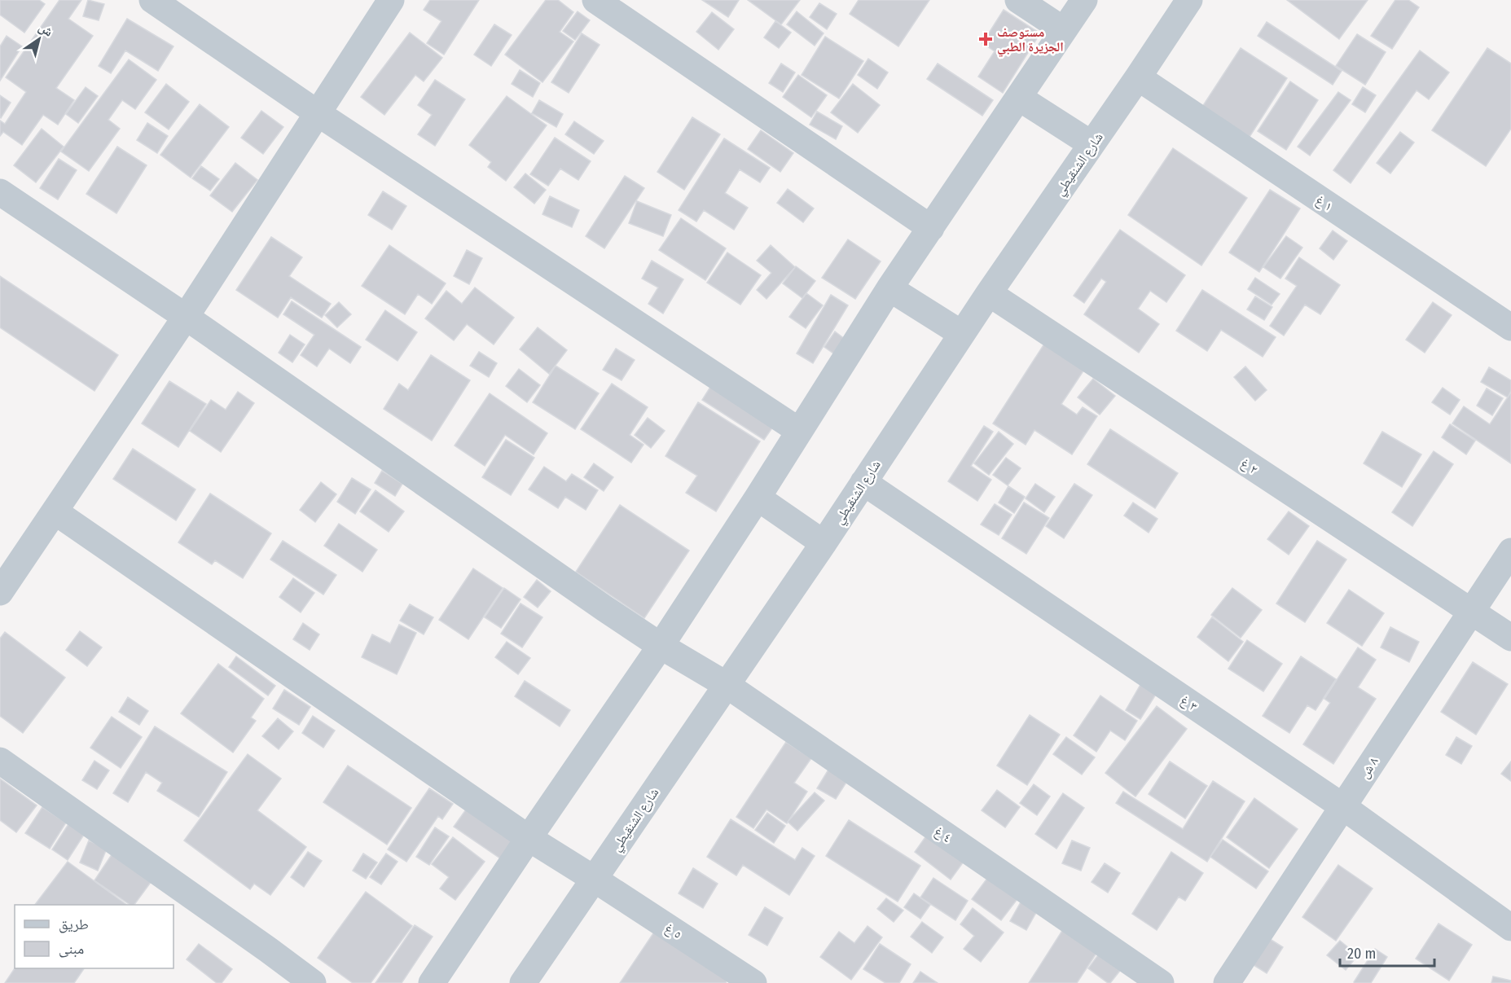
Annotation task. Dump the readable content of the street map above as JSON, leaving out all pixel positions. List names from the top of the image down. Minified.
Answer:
{"streets":{"street":["شارع الشنقيطي","١ غ","٢ غ","٣ غ","٨ ش","٤ غ","٥ غ"]},"crossings":[["شارع الشنقيطي","١ غ"],["شارع الشنقيطي","٢ غ"],["شارع الشنقيطي","٣ غ"],["شارع الشنقيطي","٤ غ"],["شارع الشنقيطي","٥ غ"],["٢ غ","٨ ش"],["٣ غ","٨ ش"]],"places":{"health":["مستوصف الجزيرة الطبي"]},"legend":["طريق","مبنى"],"scale_bar":"20 m","north":"top right"}
